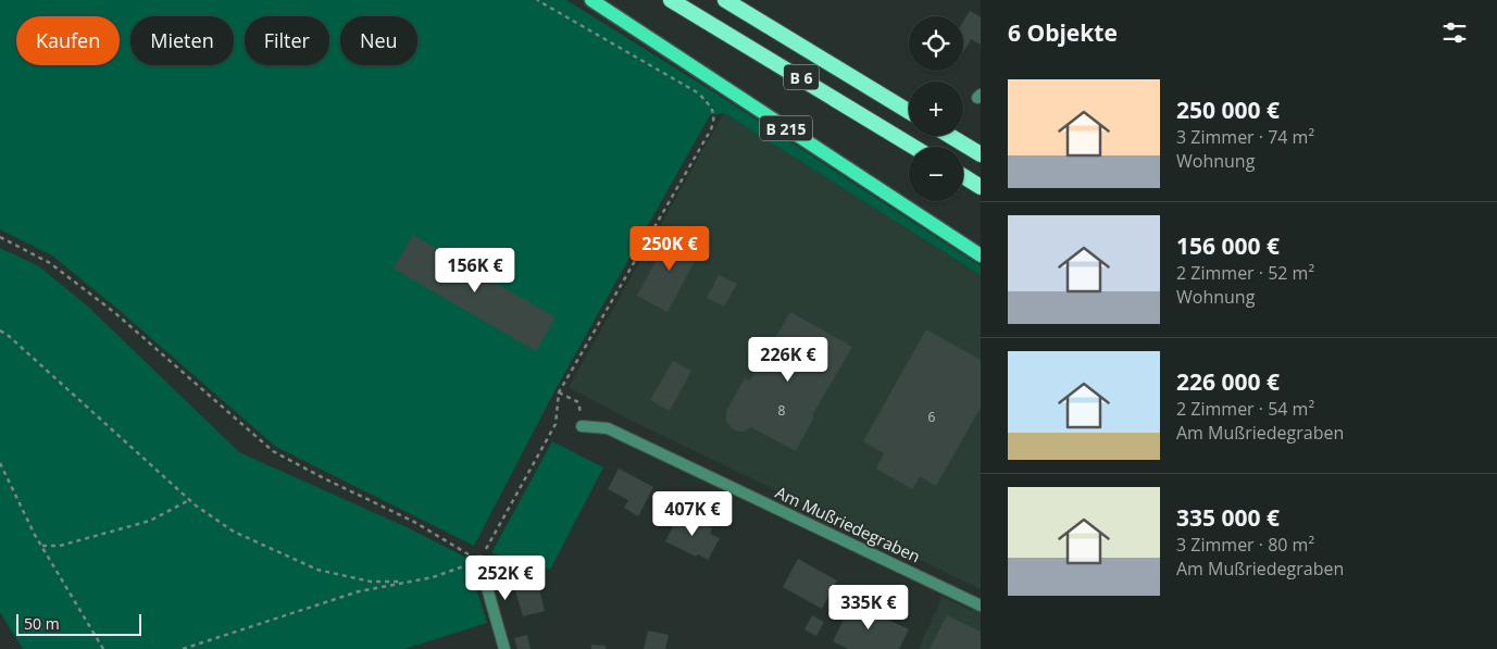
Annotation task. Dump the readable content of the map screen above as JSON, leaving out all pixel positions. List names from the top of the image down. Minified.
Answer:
{"streets":{"highway":["B 6"],"main road":["B 215"],"street":["Am Mußriedegraben"]},"house_numbers":["8","6"],"scale_bar":"50 m","page":{"heading":"6 Objekte","map_buttons":["+","−"],"chip":["Kaufen","Mieten","Filter","Neu"],"list":[{"name":"250 000 €","note":"3 Zimmer · 74 m² · Wohnung"},{"name":"156 000 €","note":"2 Zimmer · 52 m² · Wohnung"},{"name":"226 000 €","note":"2 Zimmer · 54 m² · Am Mußriedegraben"},{"name":"335 000 €","note":"3 Zimmer · 80 m² · Am Mußriedegraben"}],"price":["250K €","156K €","226K €","407K €","252K €","335K €"],"scale":"50 m"}}
